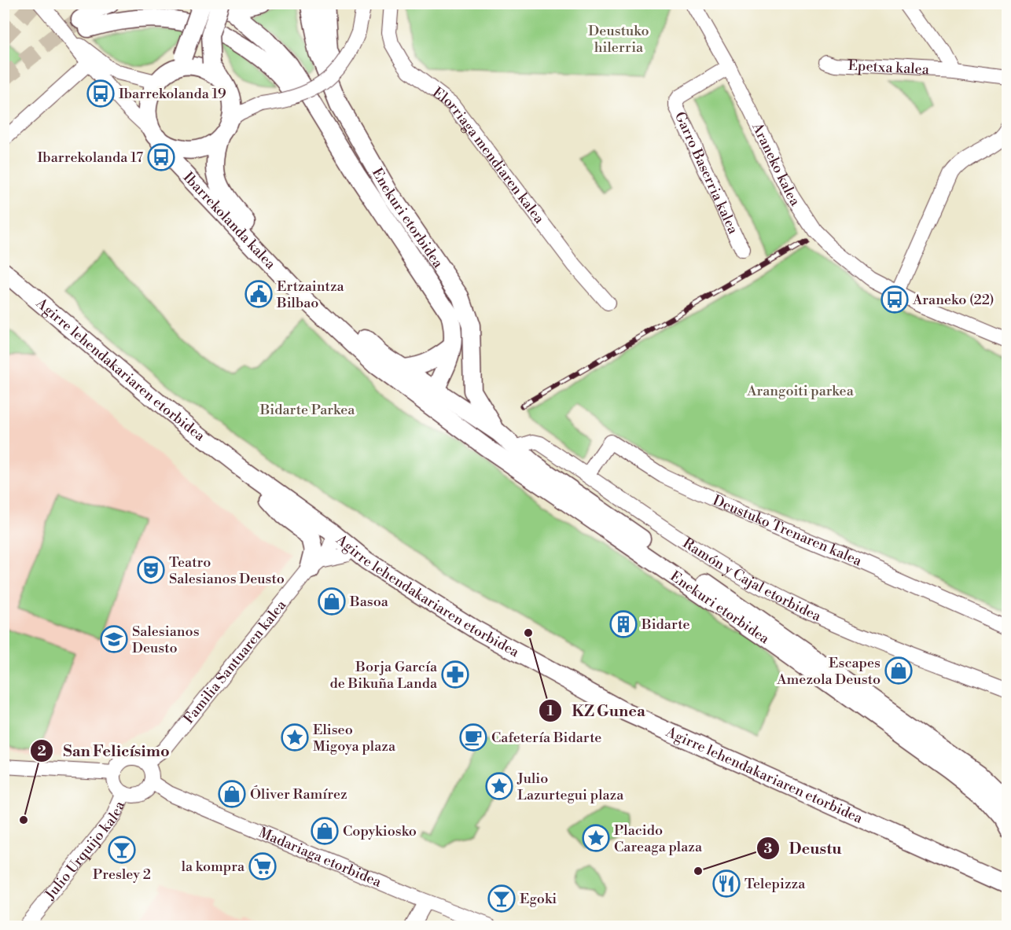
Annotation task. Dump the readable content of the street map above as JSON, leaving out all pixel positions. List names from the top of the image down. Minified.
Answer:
{"streets":{"main road":["Enekuri etorbidea","Ibarrekolanda kalea","Agirre lehendakariaren etorbidea"],"street":["Epetxa kalea","Elorriaga mendiaren kalea","Araneko kalea","Garro Baserria kalea","Deustuko Trenaren kalea","Ramón y Cajal etorbidea","Familia Santuaren kalea","Julio Urquijo kalea","Madariaga etorbidea"]},"crossings":[["Araneko kalea","Garro Baserria kalea"],["Enekuri etorbidea","Ibarrekolanda kalea"],["Enekuri etorbidea","Ramón y Cajal etorbidea"],["Agirre lehendakariaren etorbidea","Familia Santuaren kalea"],["Deustuko Trenaren kalea","Ramón y Cajal etorbidea"],["Familia Santuaren kalea","Julio Urquijo kalea"],["Familia Santuaren kalea","Madariaga etorbidea"],["Julio Urquijo kalea","Madariaga etorbidea"]],"parks":["Deustuko hilerria","Arangoiti parkea","Bidarte Parkea"],"places":{"bus stop":["Ibarrekolanda 19","Ibarrekolanda 17","Araneko (22)"],"public building":["Ertzaintza Bilbao"],"theatre":["Teatro Salesianos Deusto"],"shop":["Basoa","Escapes Amezola Deusto","Óliver Ramírez","Copykiosko"],"building":["Bidarte"],"other":["KZ Gunea","San Felicísimo","Deustu"],"school or university":["Salesianos Deusto"],"pharmacy":["Borja García de Bikuña Landa"],"place":["Eliseo Migoya plaza","Julio Lazurtegui plaza","Placido Careaga plaza"],"cafe":["Cafetería Bidarte"],"bar":["Presley 2","Egoki"],"supermarket":["la kompra"],"restaurant":["Telepizza"]}}
